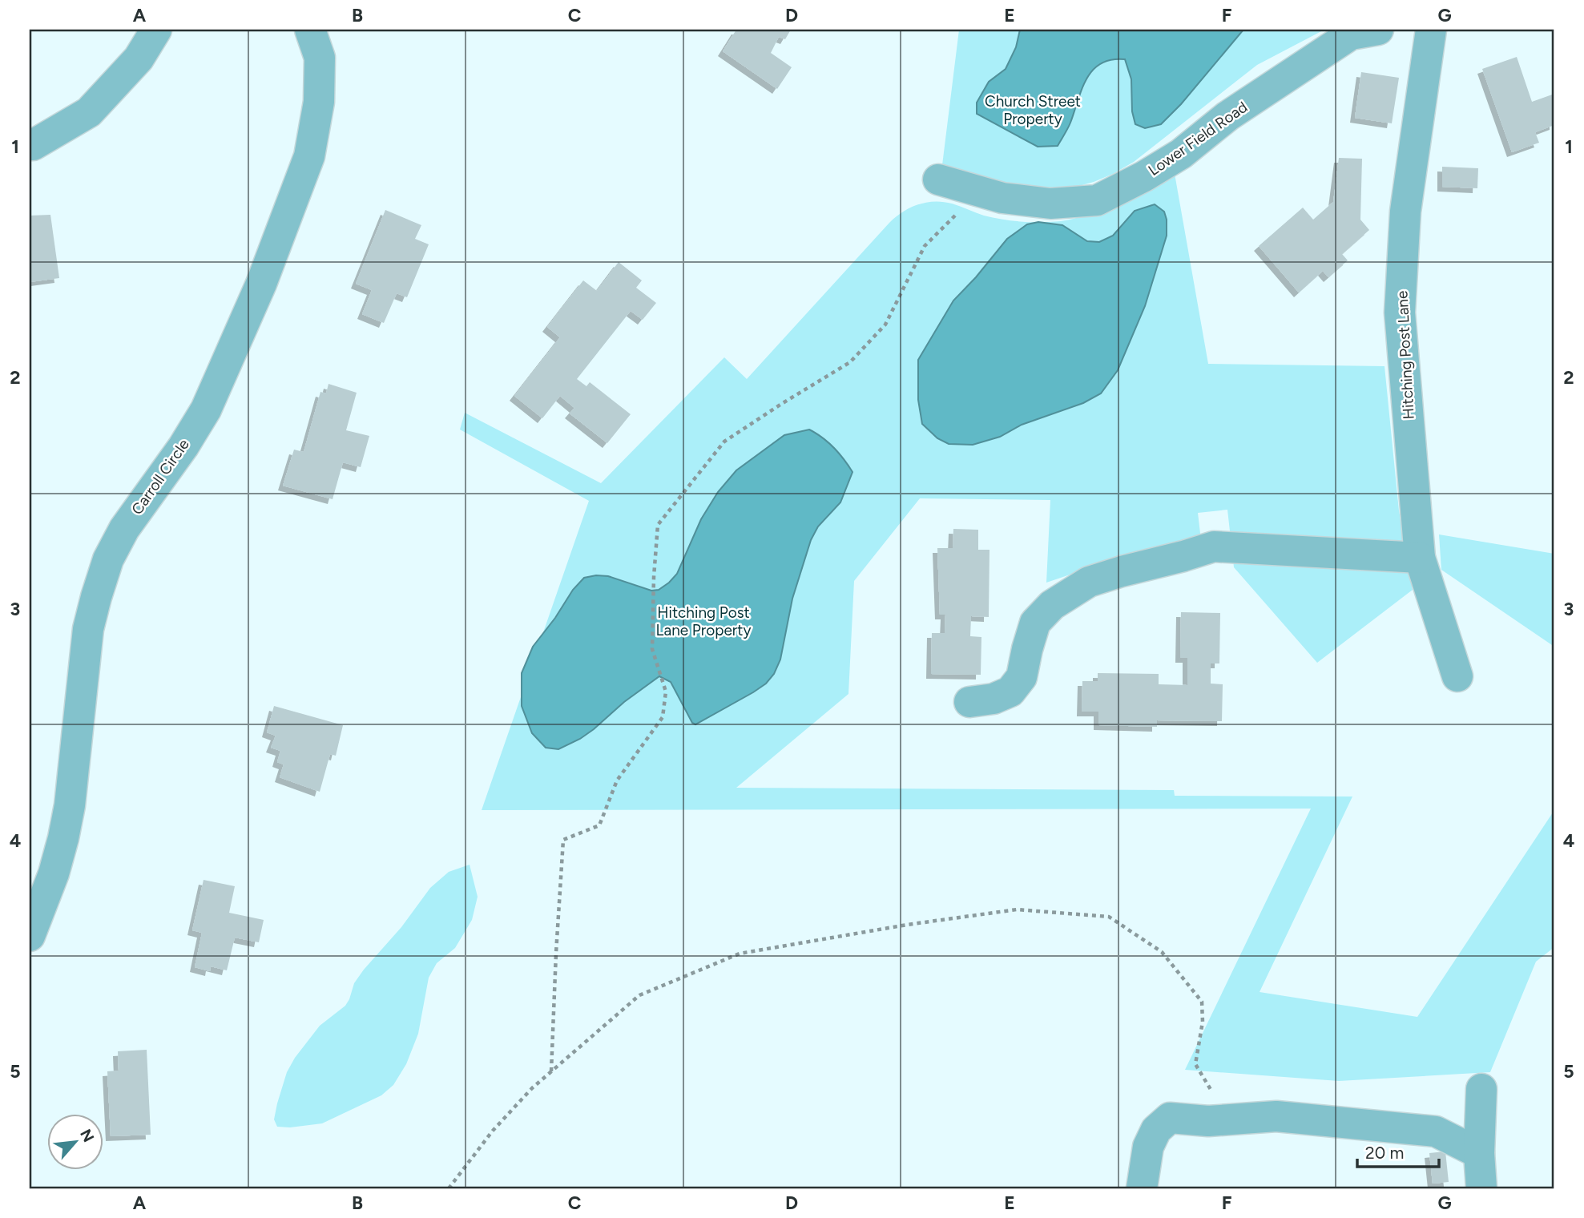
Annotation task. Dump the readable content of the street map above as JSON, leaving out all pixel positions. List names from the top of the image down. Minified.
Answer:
{"streets":{"street":["Lower Field Road","Hitching Post Lane","Carroll Circle"]},"parks":["Church Street Property","Hitching Post Lane Property"],"scale_bar":"20 m","north":"top right","grid":{"columns":["A","B","C","D","E","F","G"],"rows":["1","2","3","4","5"]}}
